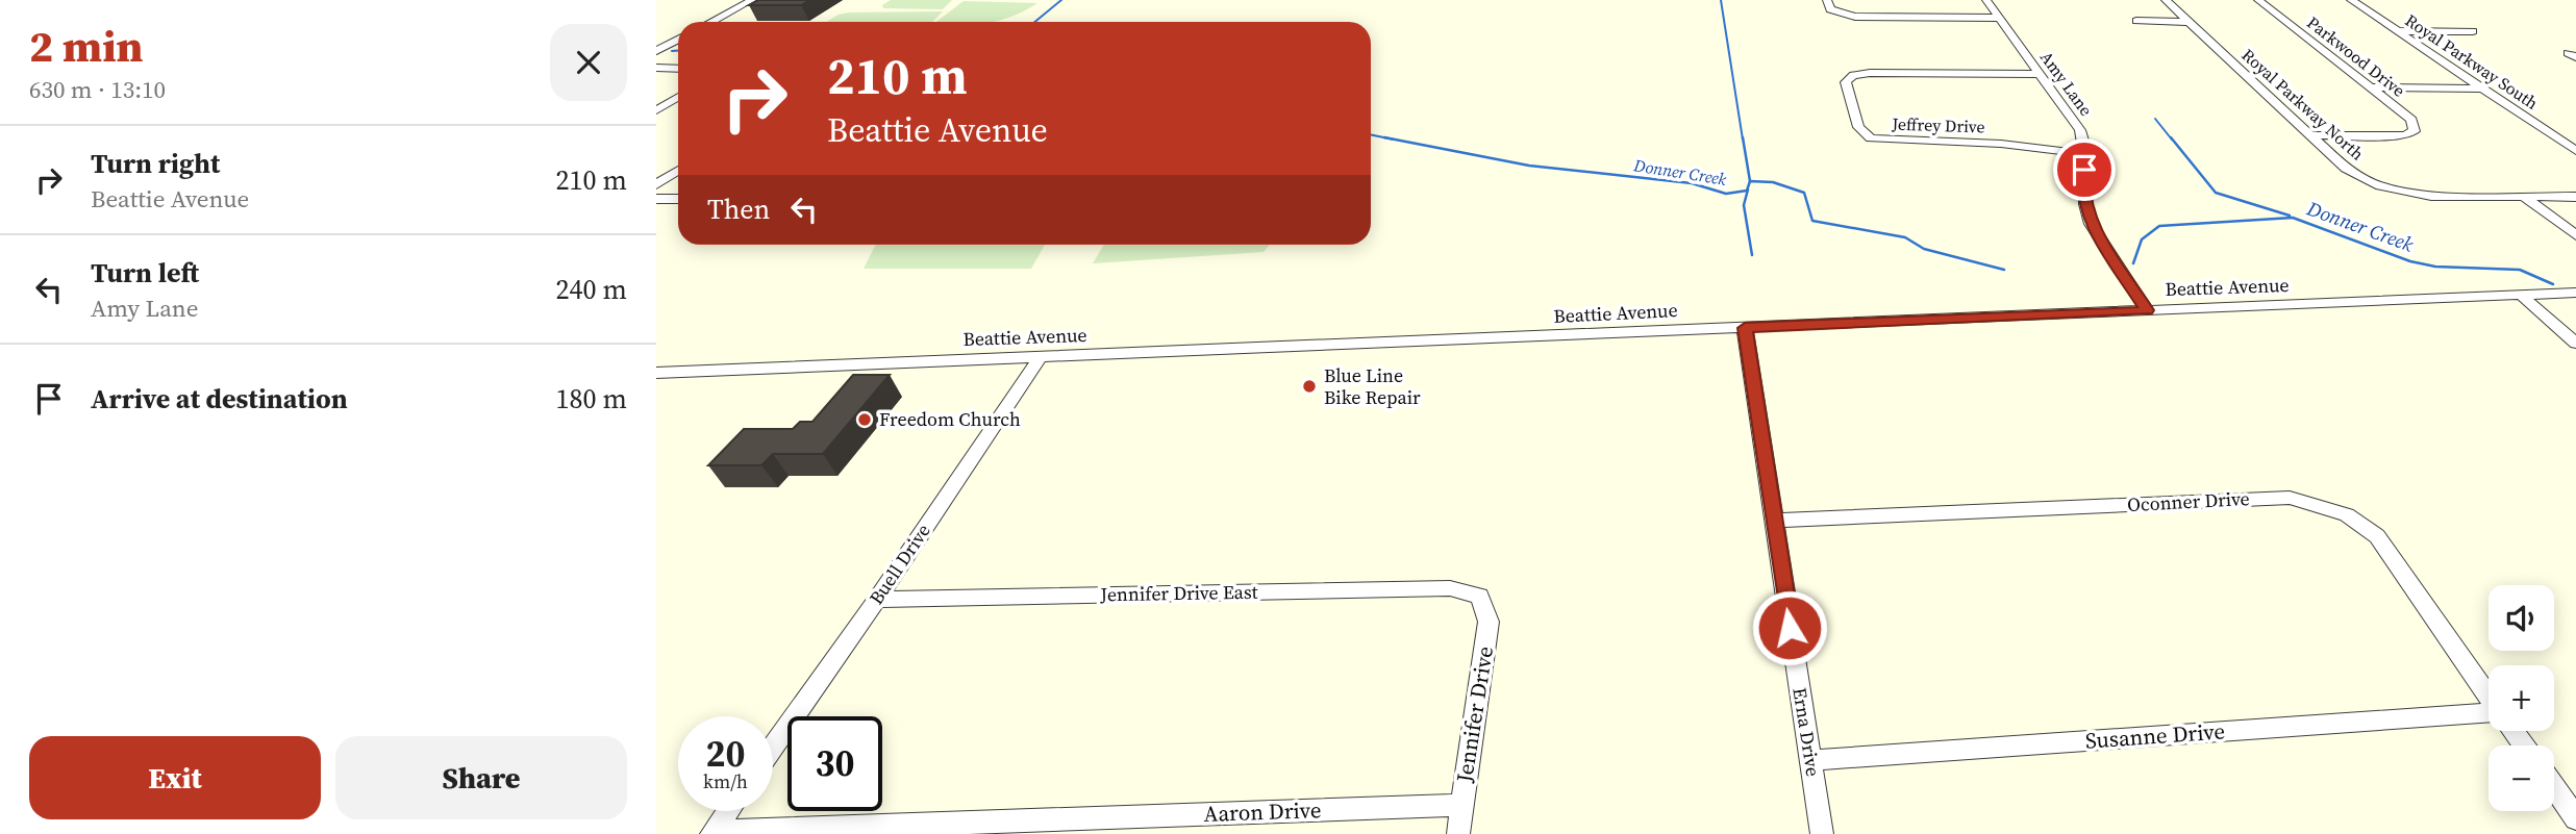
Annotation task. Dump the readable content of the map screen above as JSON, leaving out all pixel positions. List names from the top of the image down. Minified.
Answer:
{"streets":{"street":["Parkwood Drive","Royal Parkway South","Amy Lane","Royal Parkway North","Jeffrey Drive","Beattie Avenue","Oconner Drive","Buell Drive","Jennifer Drive East","Jennifer Drive","Erna Drive","Susanne Drive","Aaron Drive"]},"crossings":[["Parkwood Drive","Royal Parkway North"],["Amy Lane","Jeffrey Drive"],["Amy Lane","Beattie Avenue"],["Beattie Avenue","Buell Drive"],["Beattie Avenue","Erna Drive"],["Oconner Drive","Erna Drive"],["Buell Drive","Jennifer Drive East"],["Jennifer Drive East","Jennifer Drive"],["Jennifer Drive","Aaron Drive"],["Erna Drive","Susanne Drive"]],"water":["Donner Creek"],"places":["Blue Line Bike Repair","Freedom Church"],"page":{"heading":["2 min","630 m · 13:10"],"turn":["210 m","Beattie Avenue"],"list":[{"name":"Turn right","note":"Beattie Avenue","value":"210 m"},{"name":"Turn left","note":"Amy Lane","value":"240 m"},{"name":"Arrive at destination","value":"180 m"}],"then":"Then","map_buttons":["+","−"],"speed":"20 km/h","limit":"30","buttons":["Exit","Share"]}}
